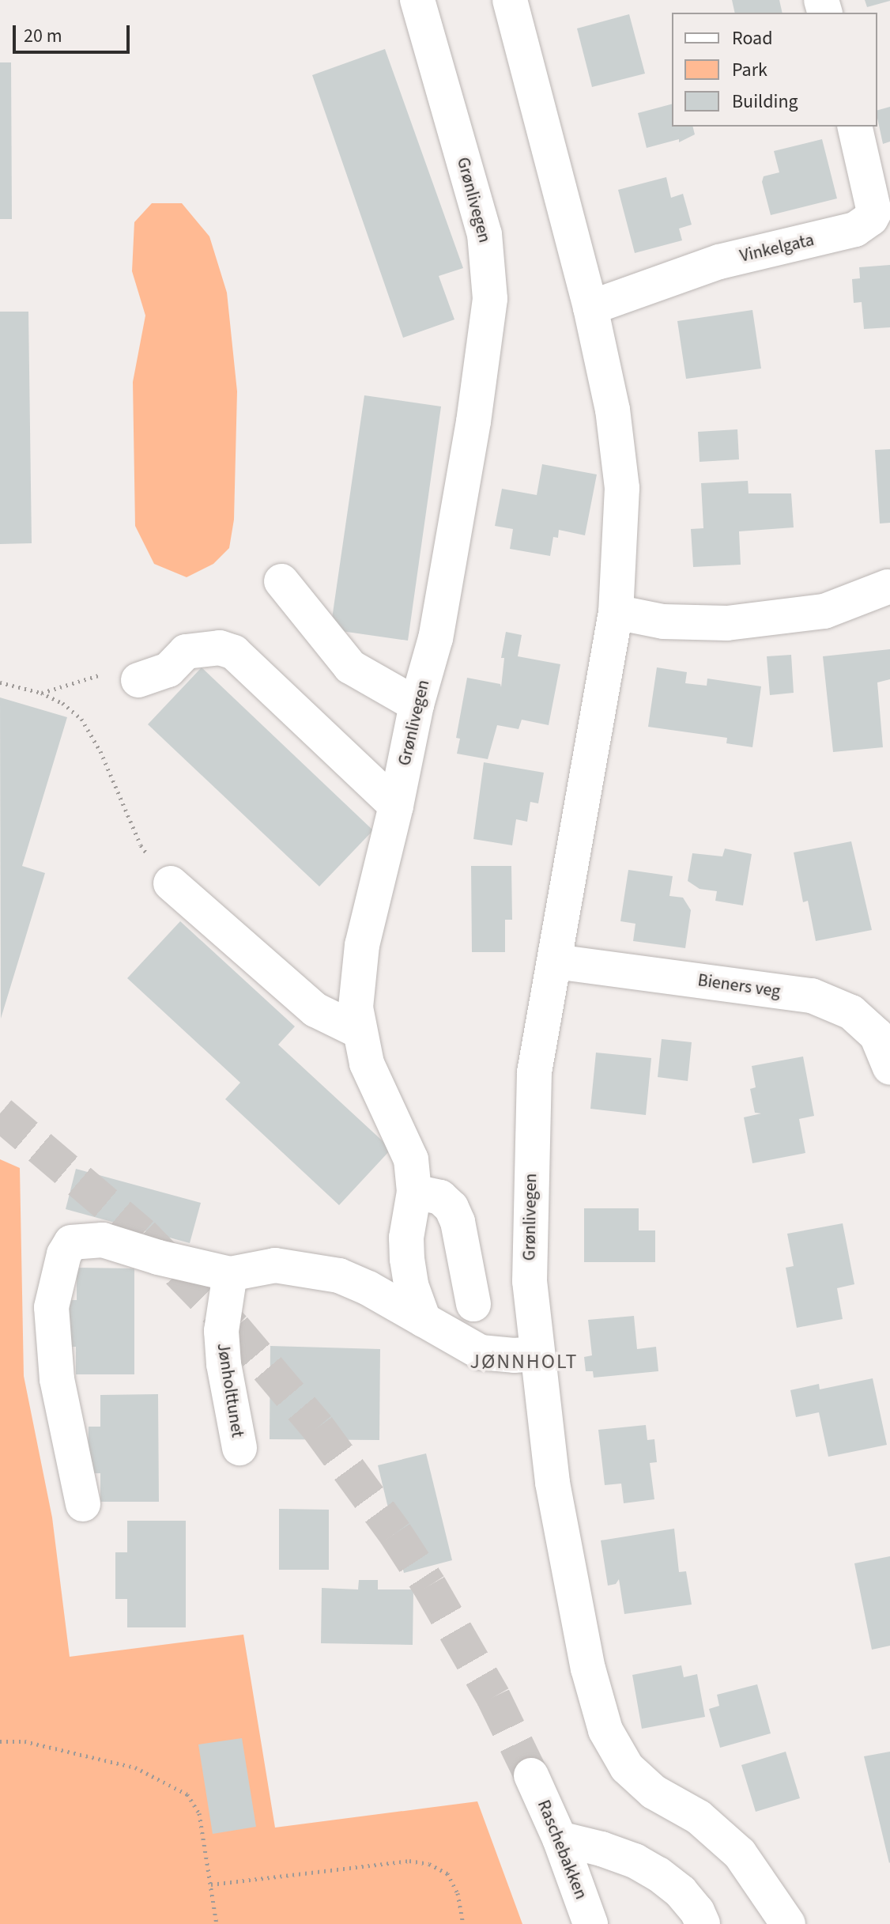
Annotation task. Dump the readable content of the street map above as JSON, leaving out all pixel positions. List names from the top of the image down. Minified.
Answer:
{"streets":{"street":["Grønlivegen","Vinkelgata","Bieners veg","Jønholttunet","Raschebakken"]},"crossings":[["Grønlivegen","Vinkelgata"],["Grønlivegen","Bieners veg"]],"districts":["JØNNHOLT"],"legend":["Road","Park","Building"],"scale_bar":"20 m"}
